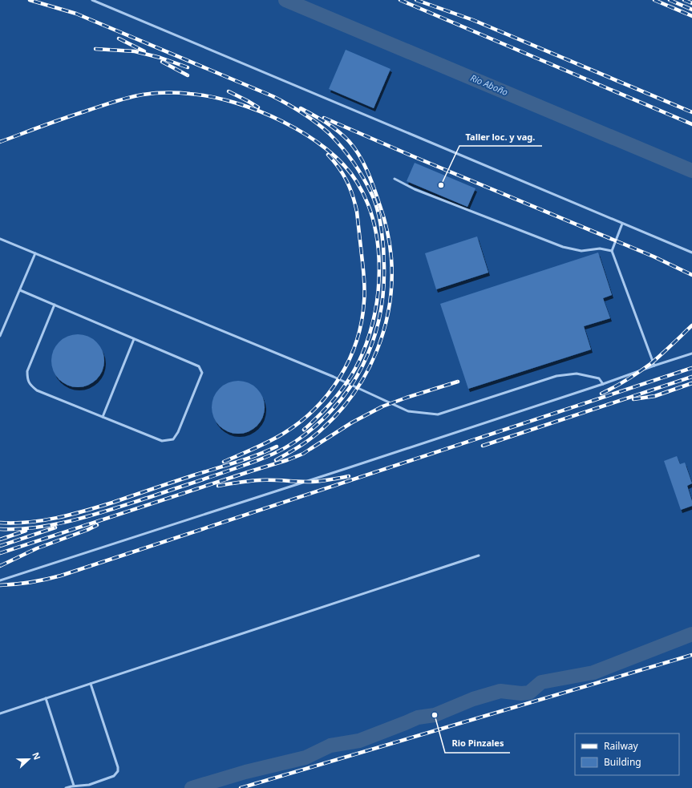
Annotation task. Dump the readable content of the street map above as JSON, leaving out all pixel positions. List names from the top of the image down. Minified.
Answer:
{"water":["Rio Aboño"],"places":["Taller loc. y vag.","Rio Pinzales"],"legend":["Railway","Building"],"north":"right"}
